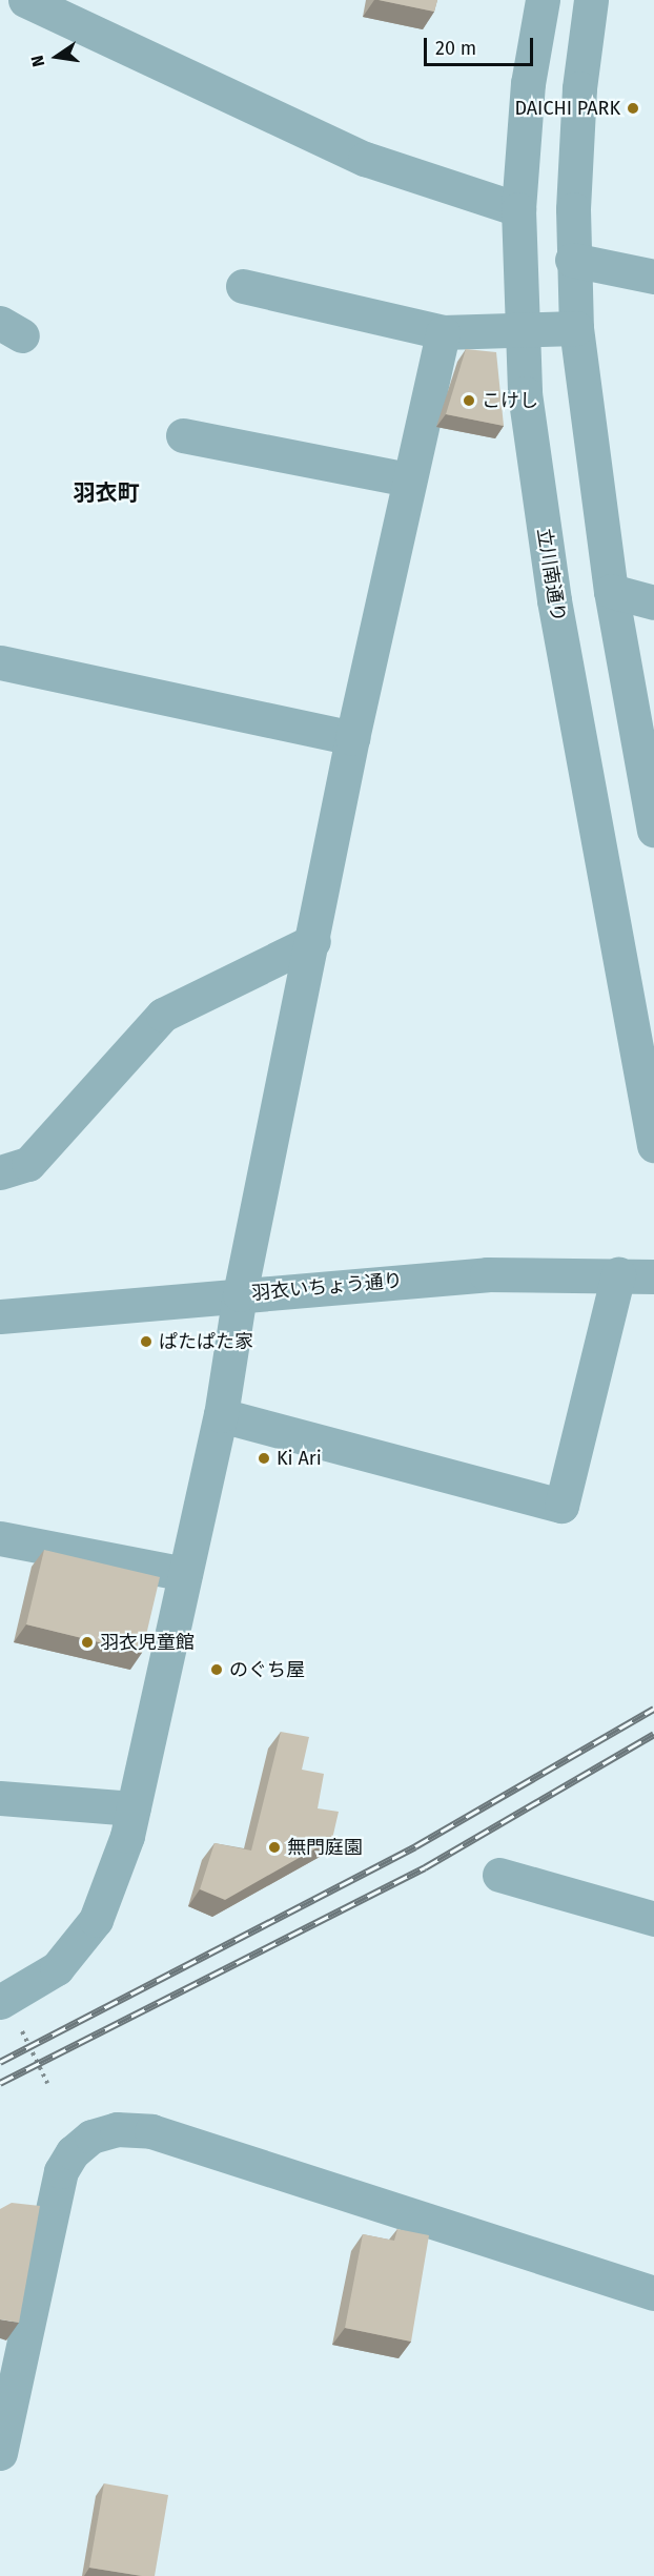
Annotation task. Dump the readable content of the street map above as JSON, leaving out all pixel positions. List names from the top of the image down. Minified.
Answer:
{"streets":{"street":["立川南通り","羽衣いちょう通り"]},"districts":["羽衣町"],"places":["DAICHI PARK","こけし","ぱたぱた家","Ki Ari","羽衣児童館","のぐち屋","無門庭園"],"scale_bar":"20 m","north":"left"}
